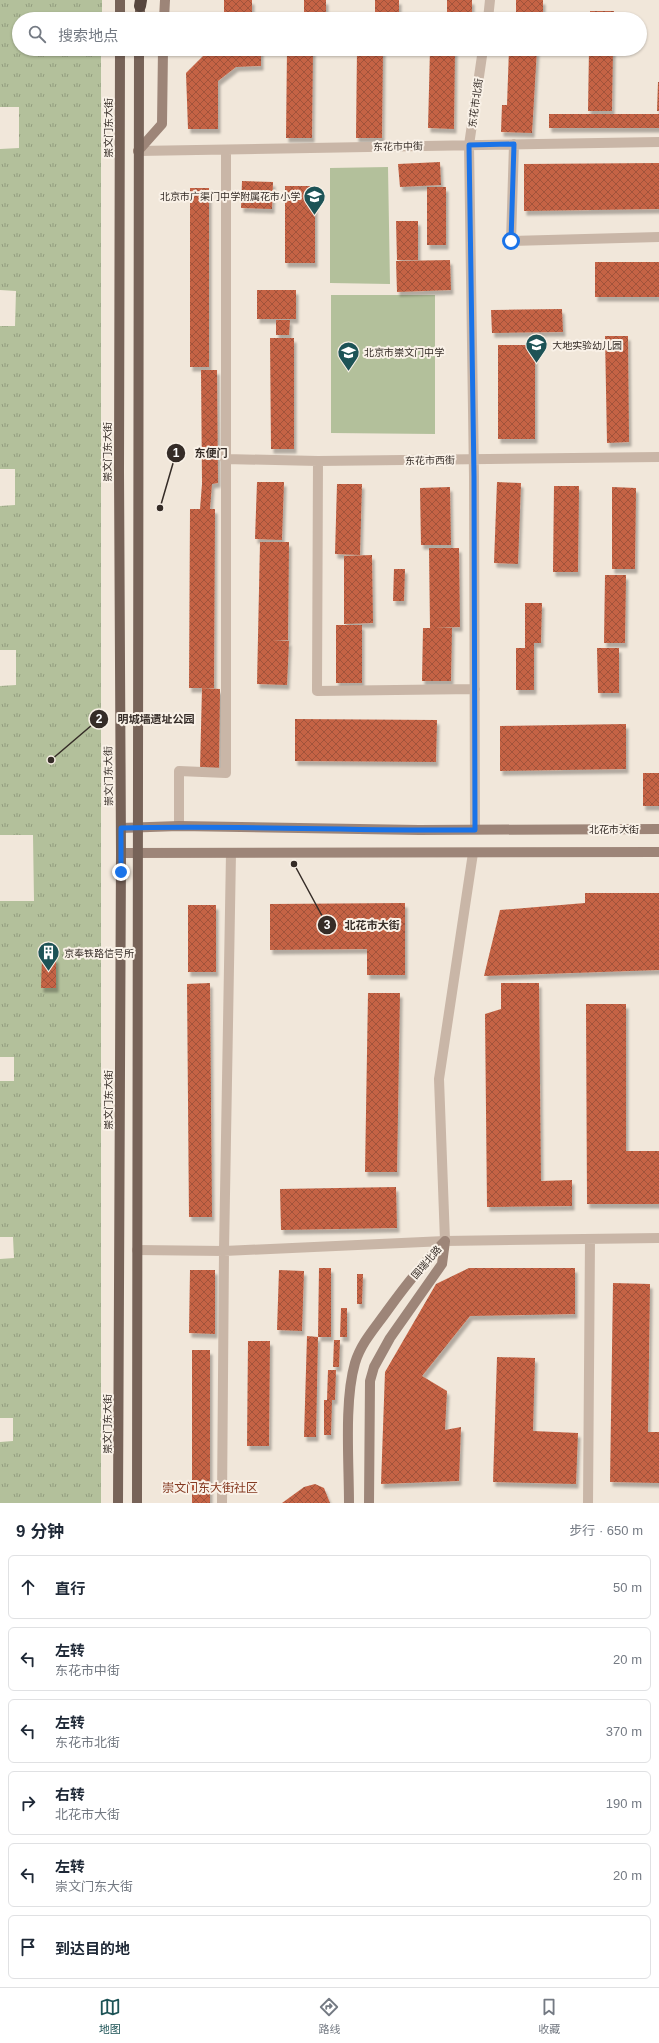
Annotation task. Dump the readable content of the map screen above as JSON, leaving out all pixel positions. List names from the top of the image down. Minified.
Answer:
{"streets":{"main road":["崇文门东大街","北花市大街","国瑞北路"],"street":["东花市北街","东花市中街","东花市西街"]},"crossings":[["东花市北街","东花市中街"],["东花市北街","东花市西街"],["东花市北街","北花市大街"],["崇文门东大街","北花市大街"]],"districts":["崇文门东大街社区"],"places":{"school or university":["北京市广渠门中学附属花市小学","大地实验幼儿园","北京市崇文门中学"],"other":["东便门","明城墙遗址公园","北花市大街"],"building":["京奉铁路信号所"]},"page":{"search":"搜索地点","heading":["9 分钟","步行 · 650 m"],"list":[["直行","50 m"],["左转","东花市中街","20 m"],["左转","东花市北街","370 m"],["右转","北花市大街","190 m"],["左转","崇文门东大街","20 m"],"到达目的地"],"nav":["地图","路线","收藏"]}}
